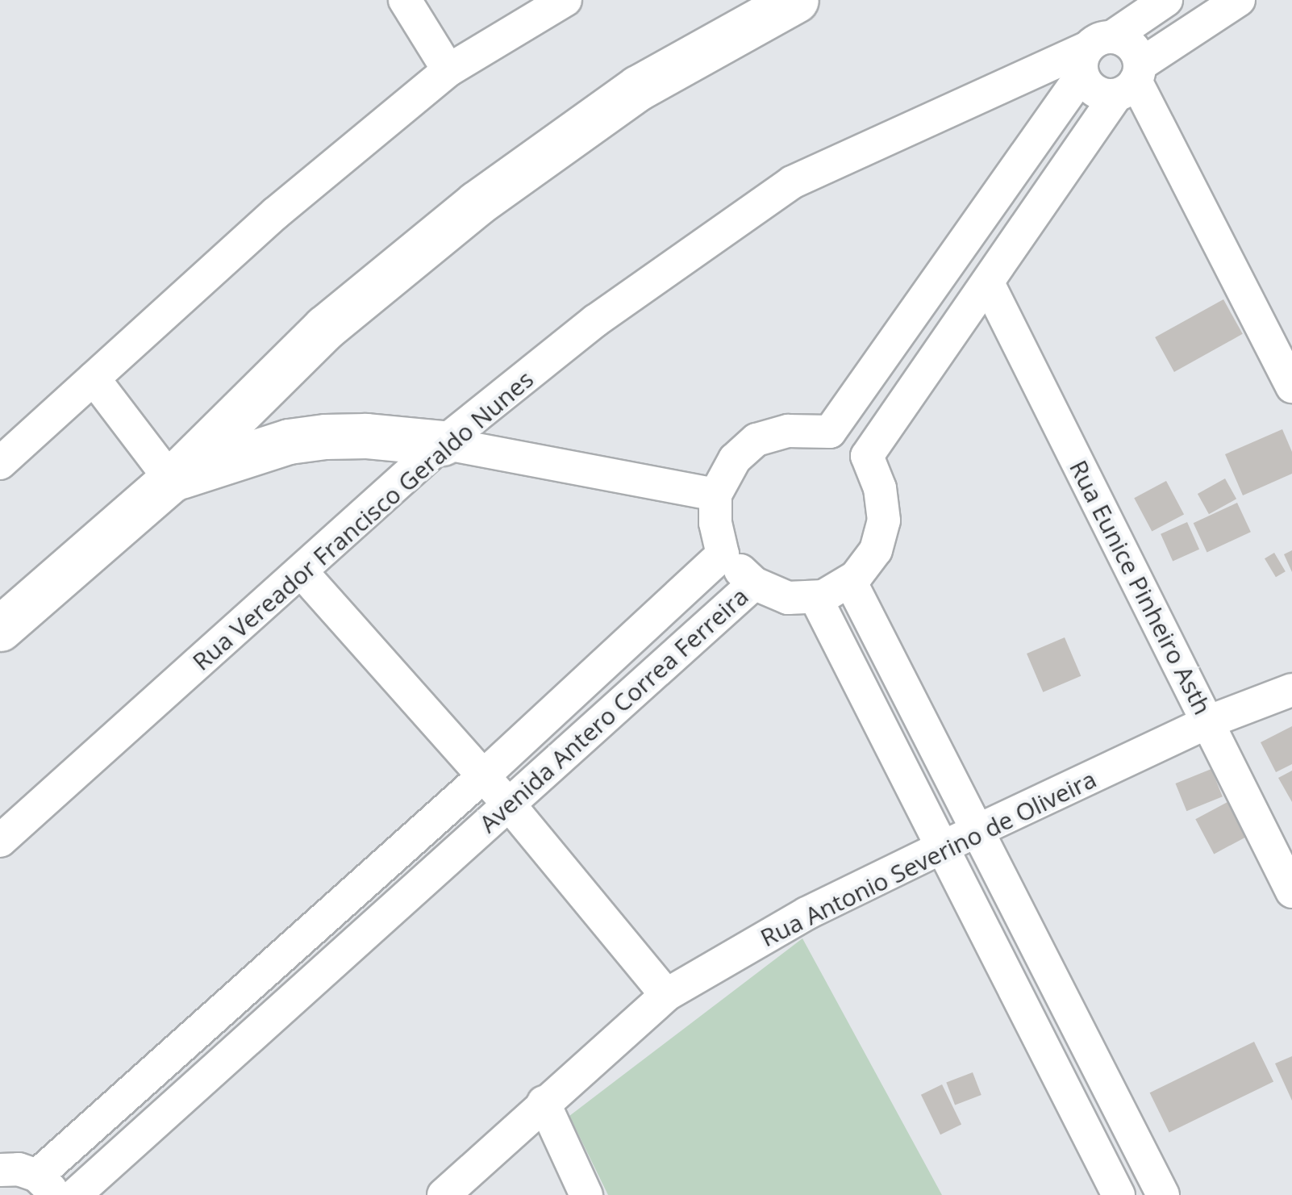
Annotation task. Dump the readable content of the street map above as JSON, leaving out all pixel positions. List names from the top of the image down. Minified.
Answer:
{"streets":{"street":["Rua Vereador Francisco Geraldo Nunes","Rua Eunice Pinheiro Asth","Avenida Antero Correa Ferreira","Rua Antonio Severino de Oliveira"]},"crossings":[["Rua Eunice Pinheiro Asth","Rua Antonio Severino de Oliveira"]]}
